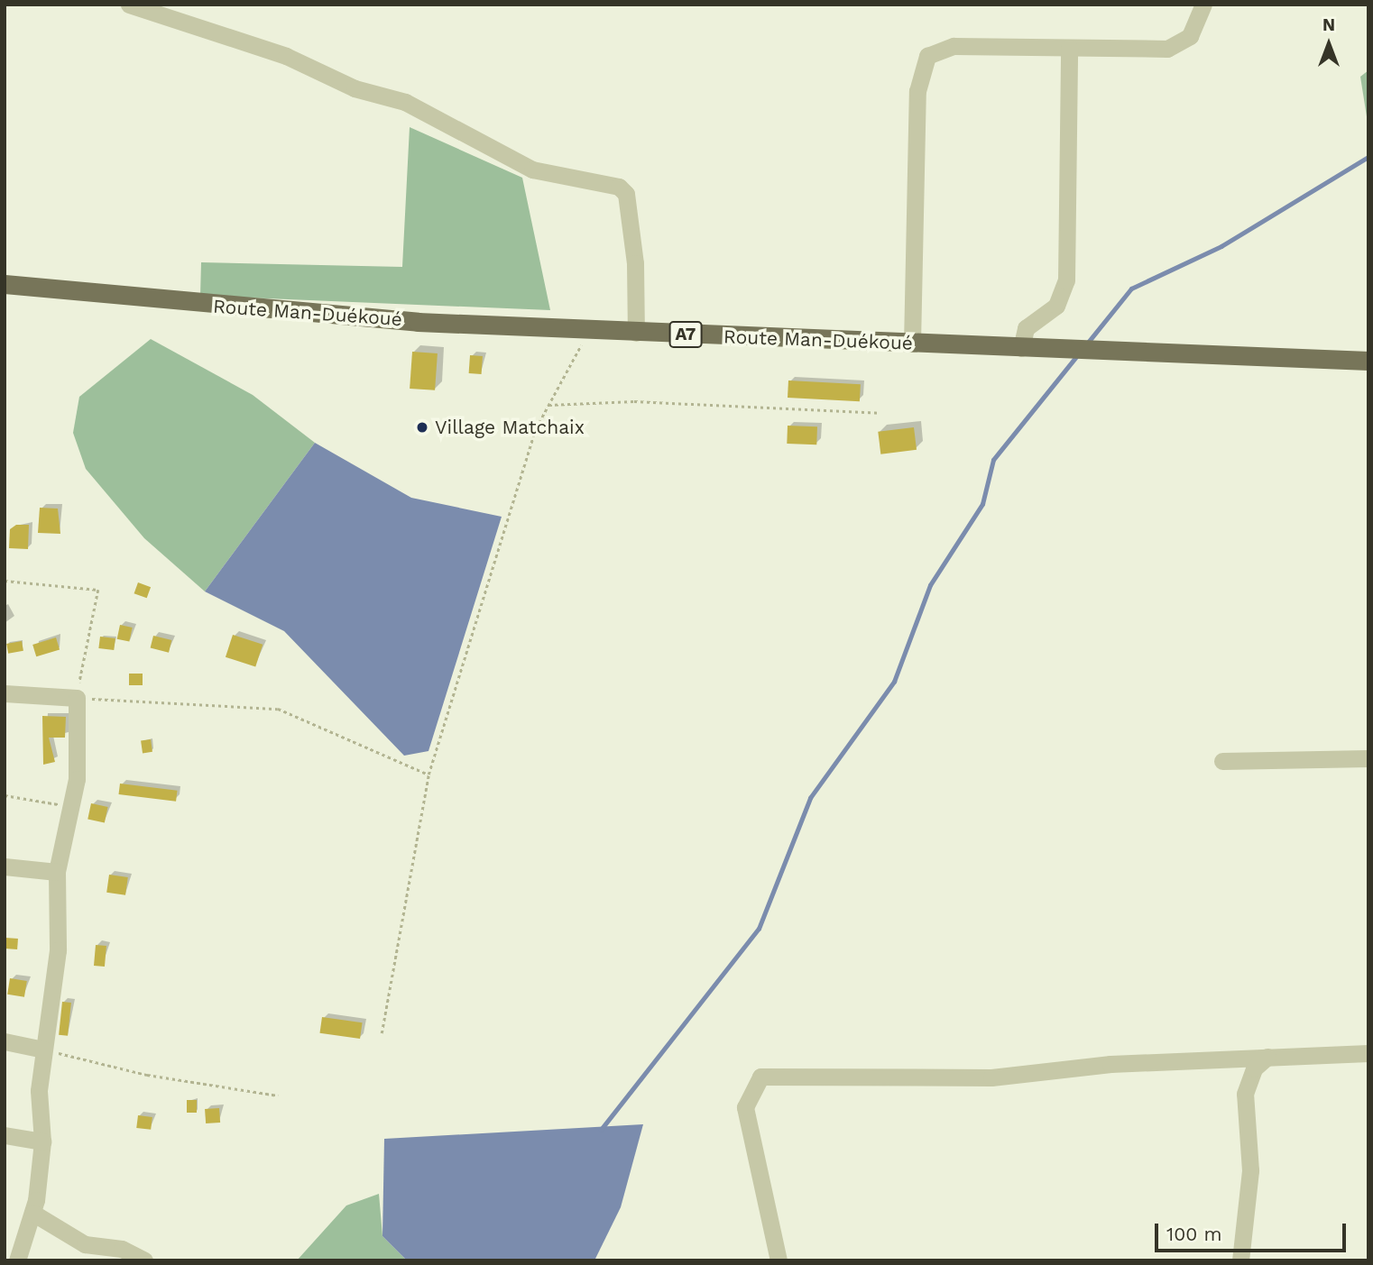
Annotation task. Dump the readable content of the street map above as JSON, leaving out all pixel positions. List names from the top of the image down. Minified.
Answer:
{"streets":{"main road":["Route Man-Duékoué","A7"]},"places":["Village Matchaix"],"scale_bar":"100 m","north":"top"}
